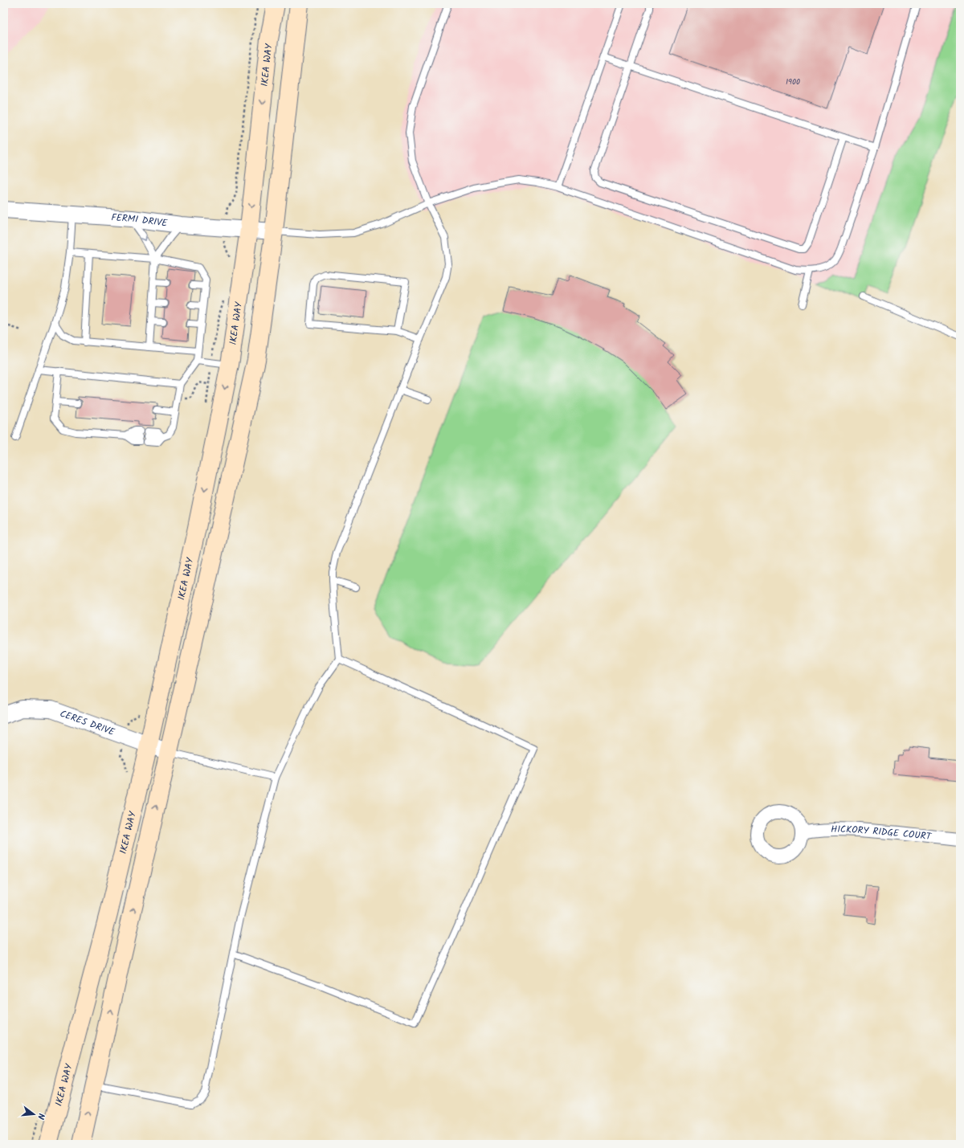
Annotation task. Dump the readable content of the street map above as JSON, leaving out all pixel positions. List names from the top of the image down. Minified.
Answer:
{"streets":{"main road":["IKEA WAY"],"street":["FERMI DRIVE","CERES DRIVE","HICKORY RIDGE COURT"]},"crossings":[["IKEA WAY","FERMI DRIVE"],["IKEA WAY","CERES DRIVE"]],"house_numbers":["1900"],"north":"right"}
